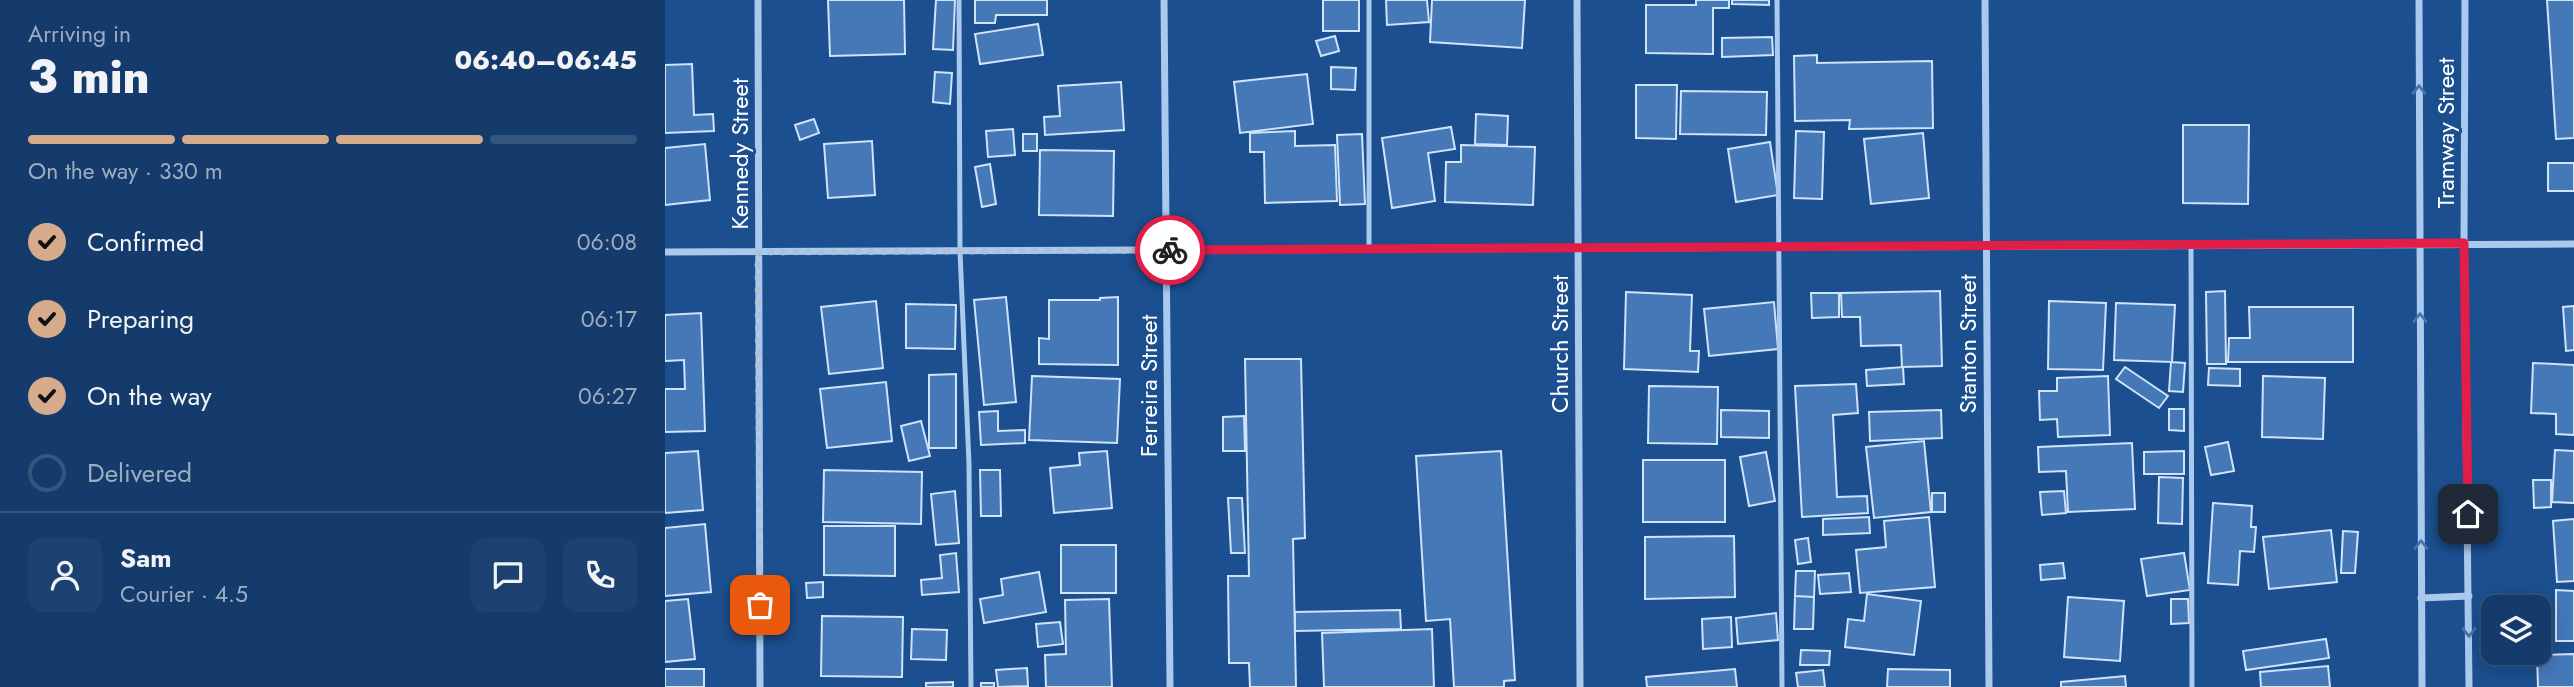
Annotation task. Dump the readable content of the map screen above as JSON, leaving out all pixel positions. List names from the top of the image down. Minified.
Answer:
{"streets":{"street":["Tramway Street","Kennedy Street","Church Street","Stanton Street","Ferreira Street"]},"page":{"heading":["3 min","Arriving in","06:40–06:45"],"panel":["Sam","Courier · 4.5"],"bar":"On the way · 330 m","list":[["Confirmed","06:08"],["Preparing","06:17"],["On the way","06:27"],"Delivered"]}}
